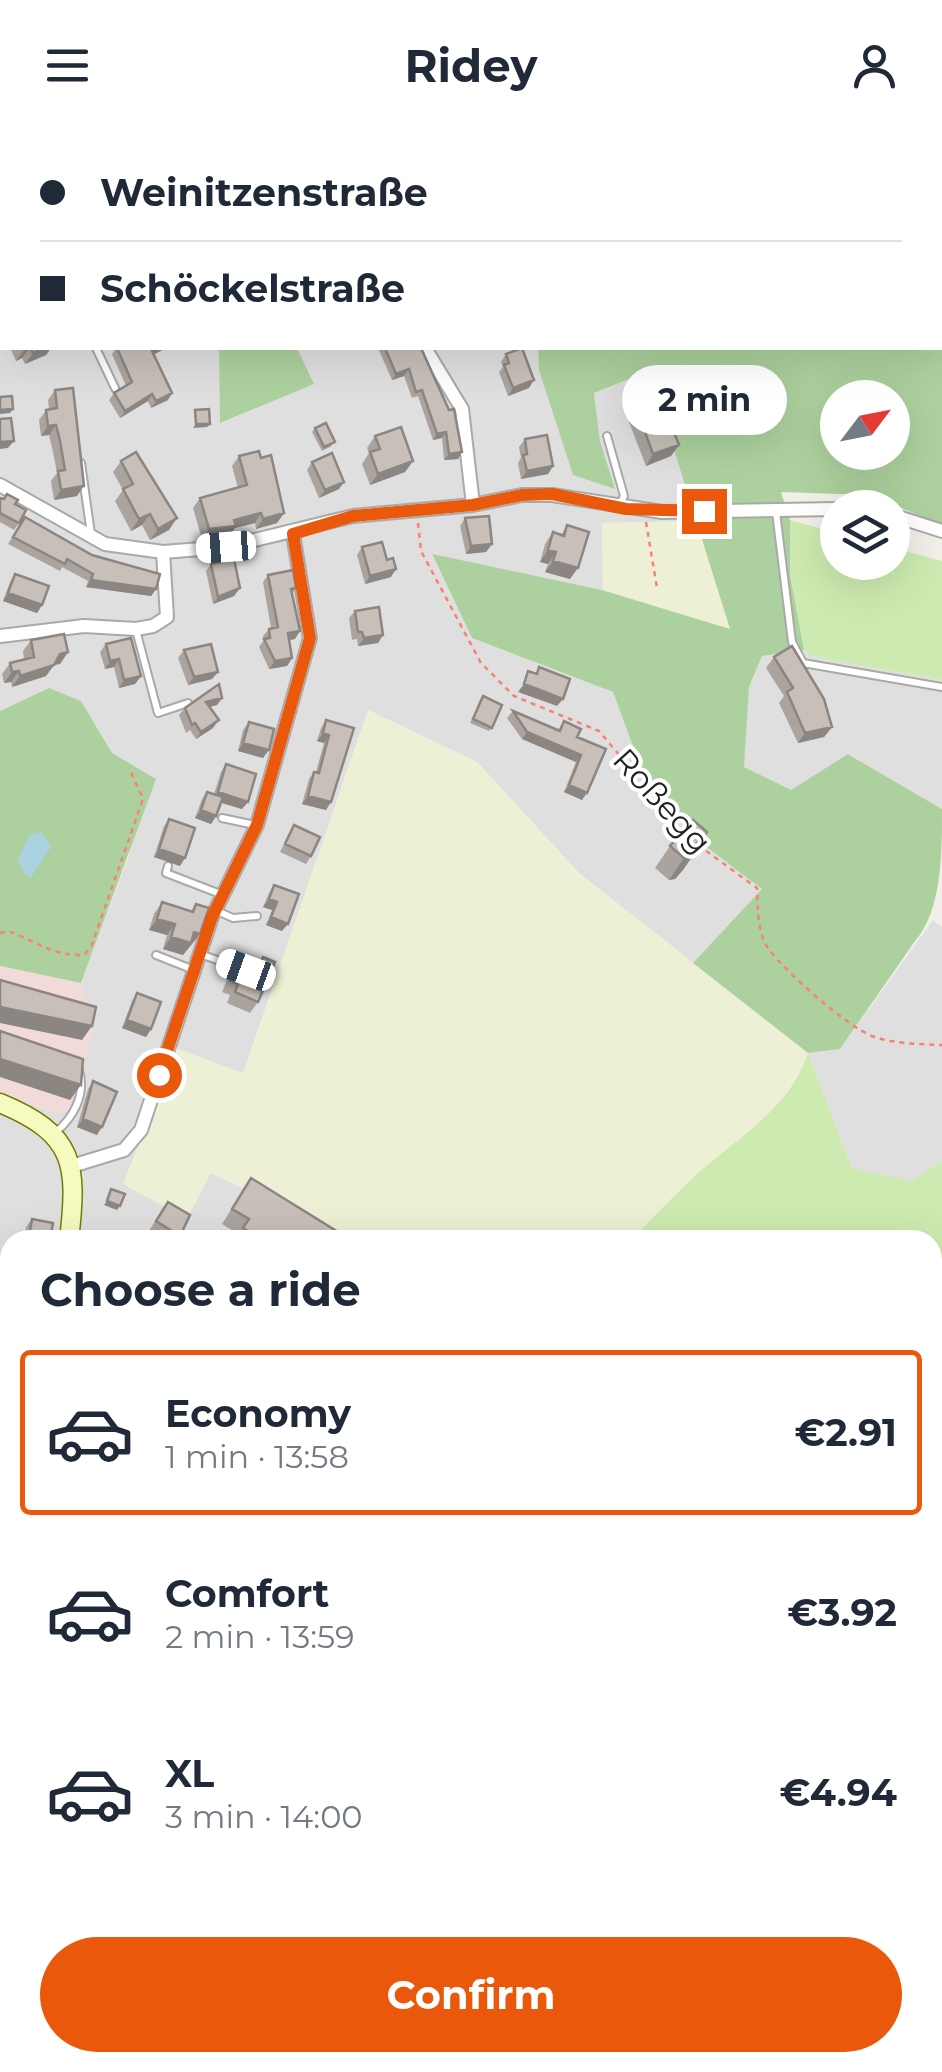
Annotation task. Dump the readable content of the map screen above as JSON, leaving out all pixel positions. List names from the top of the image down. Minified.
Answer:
{"streets":{"path":["Roßegg"]},"north":"top right","page":{"header":"Ridey","banner":["Weinitzenstraße","Schöckelstraße"],"bubble":"2 min","heading":"Choose a ride","list":[{"name":"Economy","note":"1 min · 13:58","value":"€2.91"},{"name":"Comfort","note":"2 min · 13:59","value":"€3.92"},{"name":"XL","note":"3 min · 14:00","value":"€4.94"}],"buttons":"Confirm"}}
